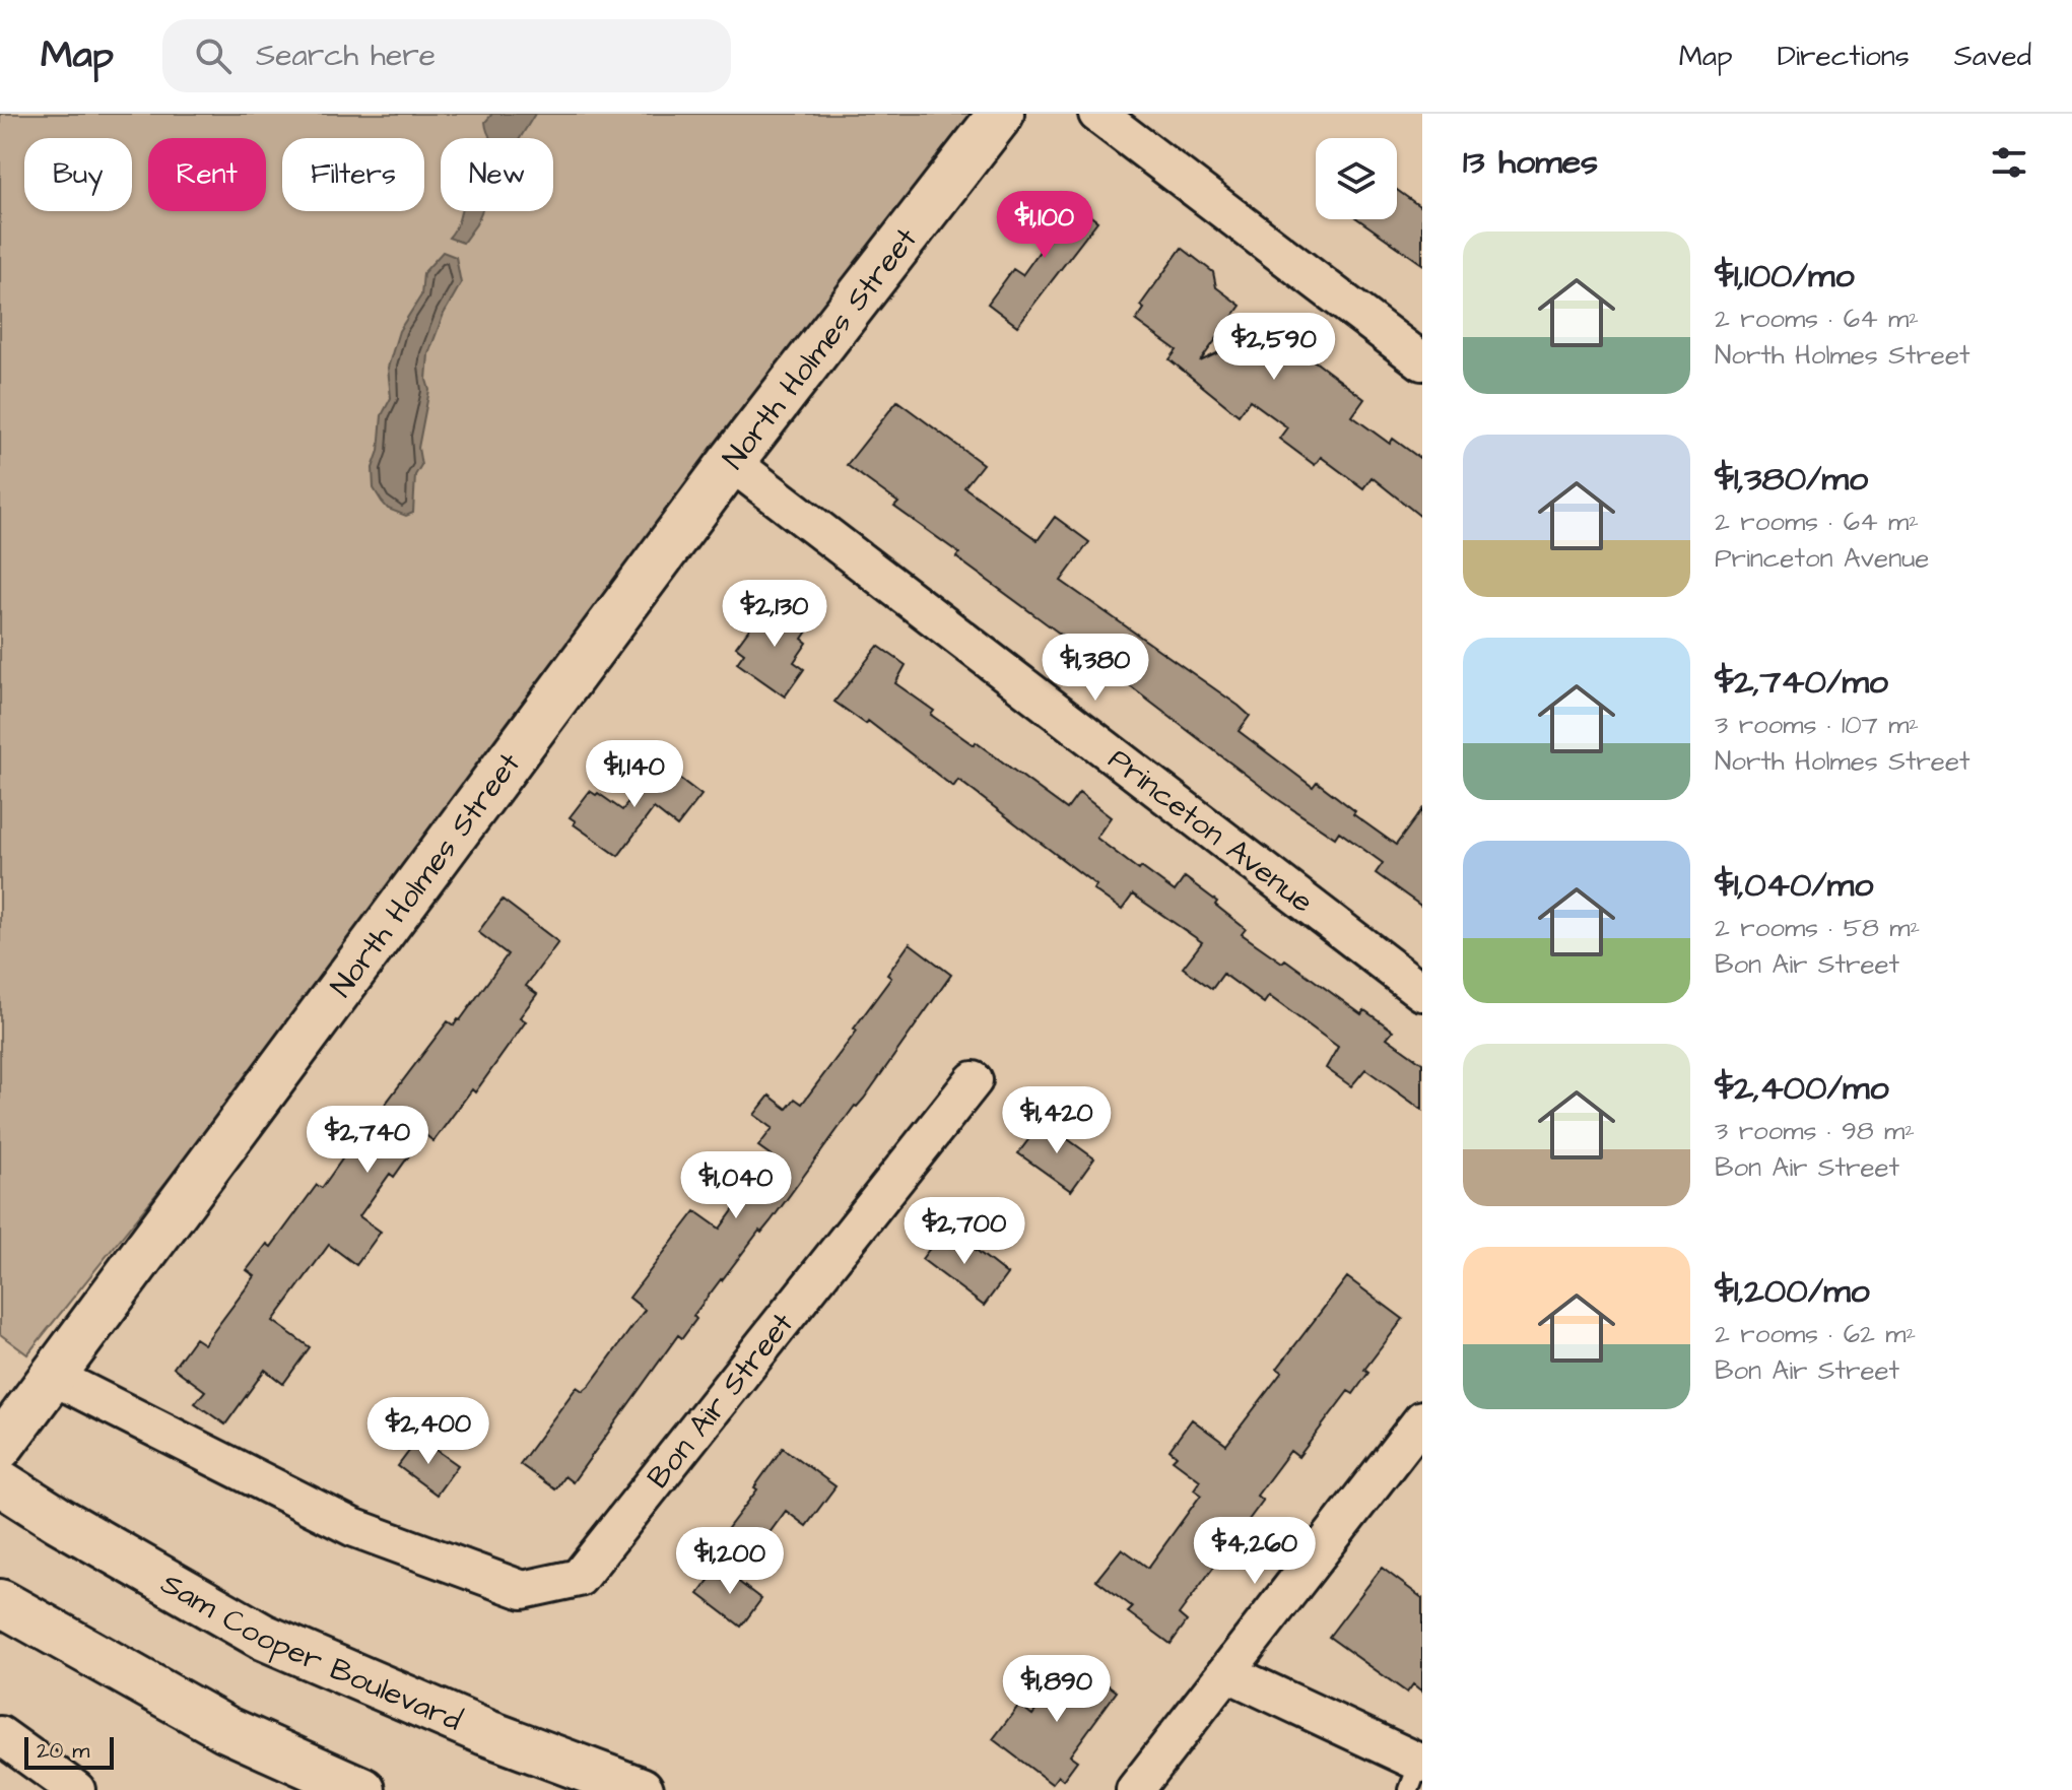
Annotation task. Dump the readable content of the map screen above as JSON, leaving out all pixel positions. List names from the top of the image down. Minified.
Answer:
{"streets":{"main road":["North Holmes Street","Sam Cooper Boulevard"],"street":["Princeton Avenue","Bon Air Street"]},"crossings":[["North Holmes Street","Princeton Avenue"],["North Holmes Street","Bon Air Street"]],"scale_bar":"20 m","page":{"header":"Map","search":"Search here","nav":["Map","Directions","Saved"],"heading":"13 homes","chip":["Buy","Rent","Filters","New"],"price":["$1,100","$2,590","$2,130","$1,380","$1,140","$1,420","$2,740","$1,040","$2,700","$2,400","$4,260","$1,200","$1,890"],"list":[{"name":"$1,100/mo","note":"2 rooms · 64 m² · North Holmes Street"},{"name":"$1,380/mo","note":"2 rooms · 64 m² · Princeton Avenue"},{"name":"$2,740/mo","note":"3 rooms · 107 m² · North Holmes Street"},{"name":"$1,040/mo","note":"2 rooms · 58 m² · Bon Air Street"},{"name":"$2,400/mo","note":"3 rooms · 98 m² · Bon Air Street"},{"name":"$1,200/mo","note":"2 rooms · 62 m² · Bon Air Street"}],"scale":"20 m"}}
